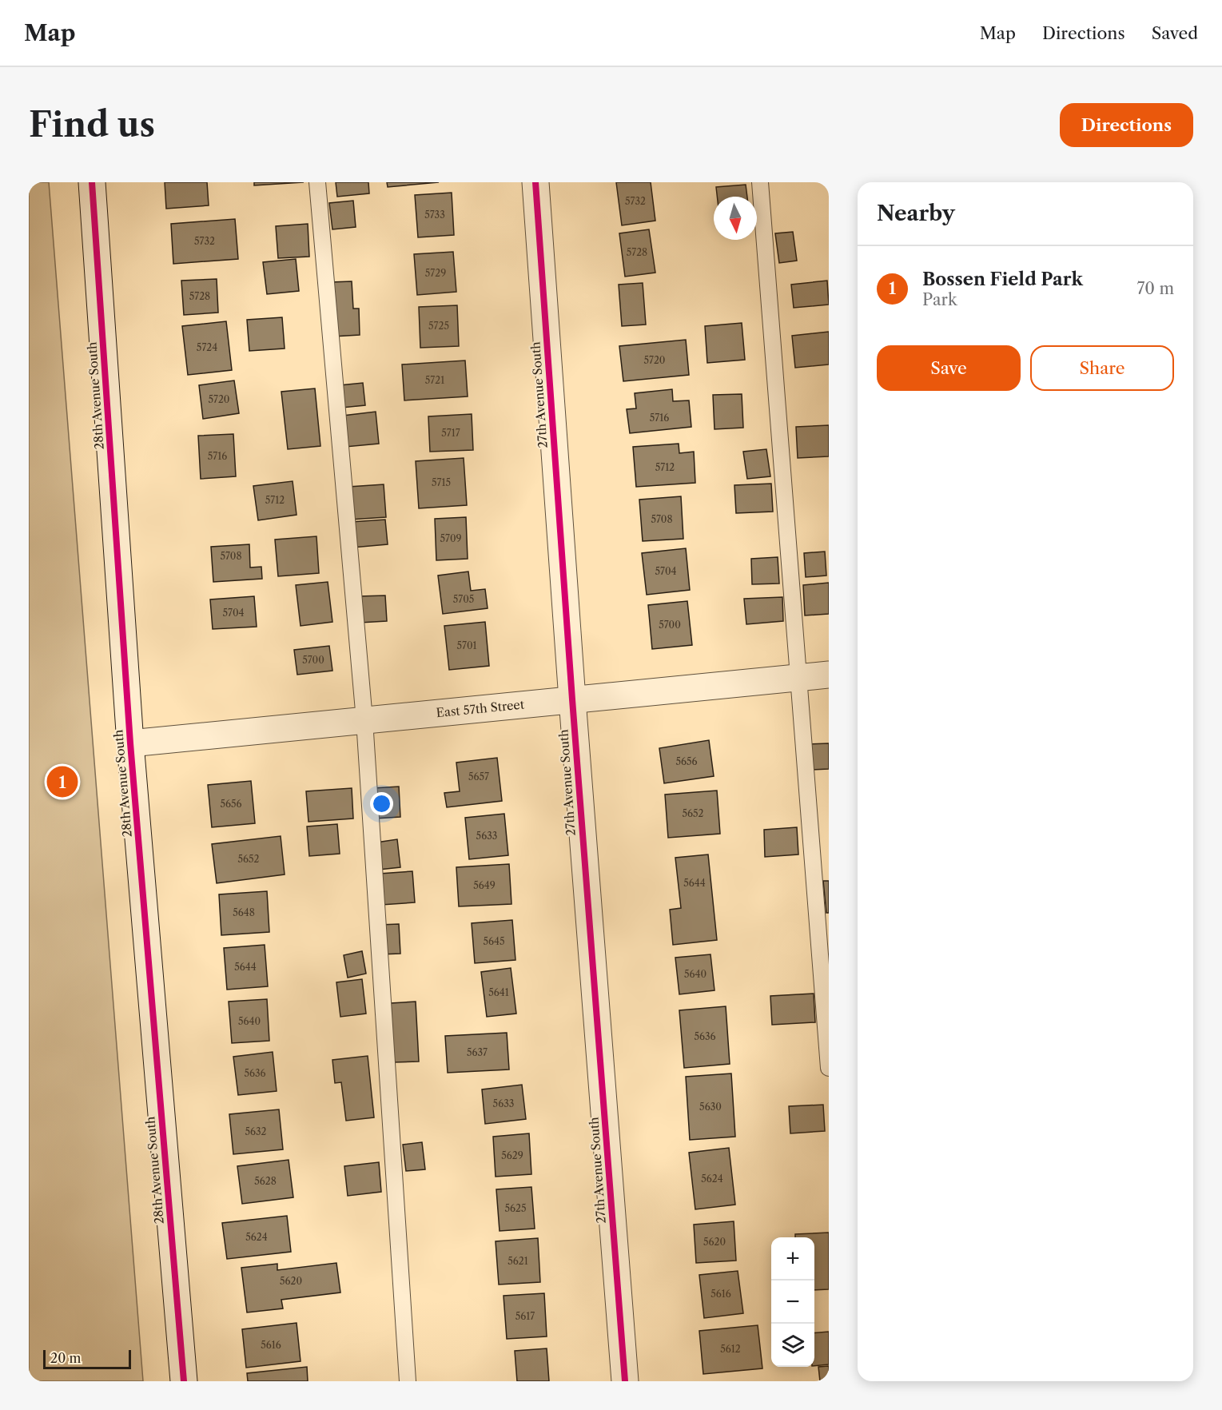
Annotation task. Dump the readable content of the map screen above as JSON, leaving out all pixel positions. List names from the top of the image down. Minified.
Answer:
{"streets":{"street":["27th Avenue South","28th Avenue South","East 57th Street"]},"crossings":[["27th Avenue South","East 57th Street"],["28th Avenue South","East 57th Street"]],"house_numbers":["5732","5733","5732","5728","5729","5728","5725","5724","5720","5721","5720","5716","5717","5716","5712","5715","5712","5708","5709","5708","5704","5705","5704","5700","5701","5700","5656","5657","5656","5652","5633","5652","5644","5649","5648","5645","5644","5640","5641","5640","5636","5637","5636","5633","5630","5632","5629","5624","5628","5625","5624","5620","5621","5620","5616","5617","5616","5612"],"scale_bar":"20 m","north":"bottom","page":{"header":"Map","nav":["Map","Directions","Saved"],"buttons":["Directions",["Save","Share"]],"title":"Find us","heading":"Nearby","list":[{"mark":"1","name":"Bossen Field Park","note":"Park","value":"70 m"}],"pins":"1","map_buttons":["+","−"],"scale":"20 m"}}
